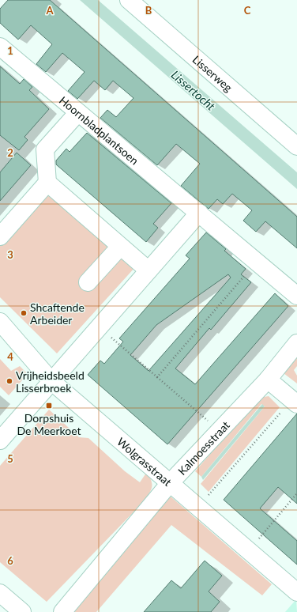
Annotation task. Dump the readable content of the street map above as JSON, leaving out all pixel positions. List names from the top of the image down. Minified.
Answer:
{"streets":{"street":["Lisserweg","Hoornbladplantsoen","Kalmoesstraat","Wolgrasstraat"]},"crossings":[["Kalmoesstraat","Wolgrasstraat"]],"water":["Lissertocht"],"places":{"other":["Shcaftende Arbeider","Vrijheidsbeeld Lisserbroek"],"transit":["Dorpshuis De Meerkoet"]},"grid":{"columns":["A","B","C"],"rows":["1","2","3","4","5","6"]}}
